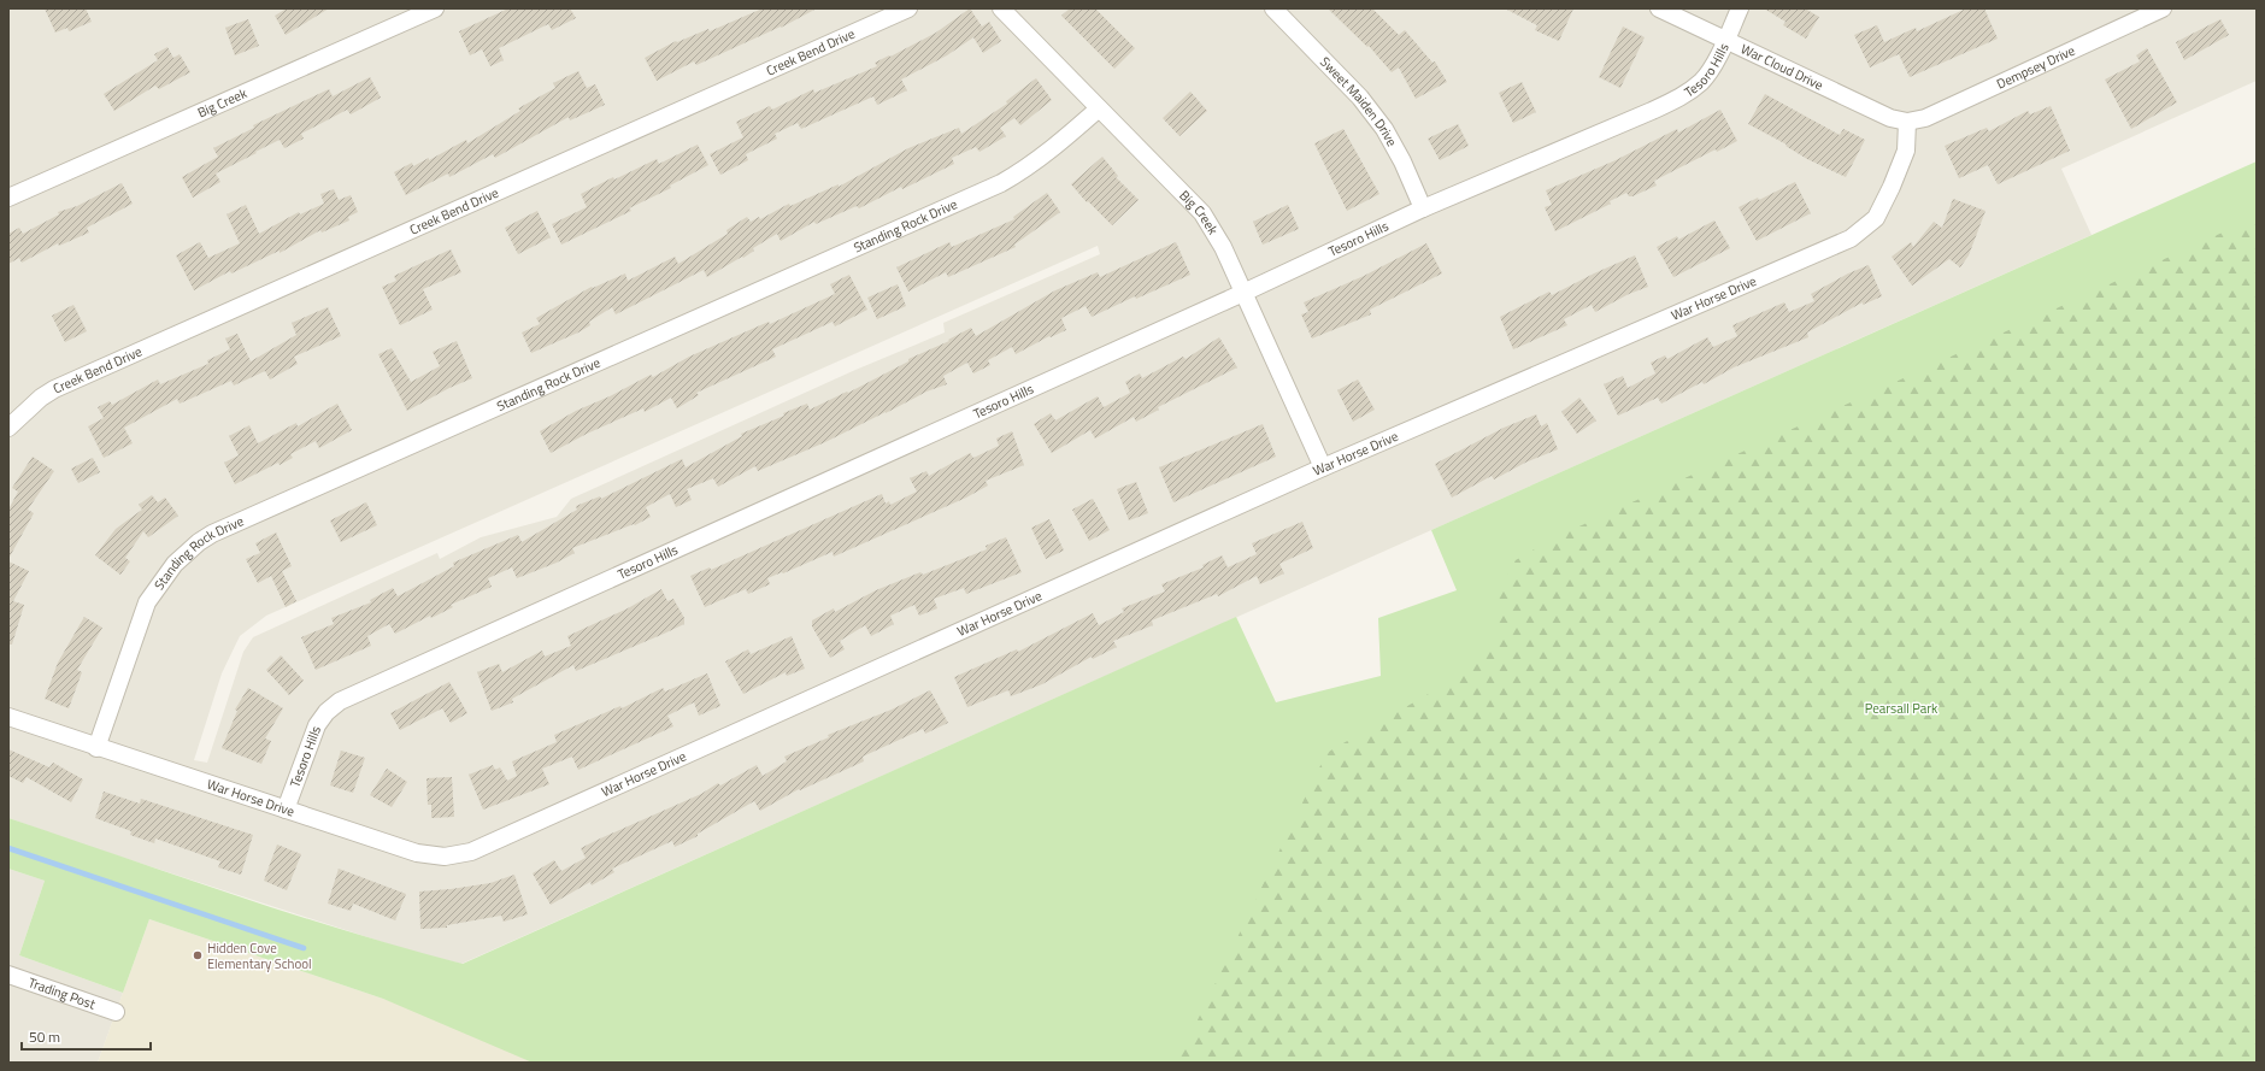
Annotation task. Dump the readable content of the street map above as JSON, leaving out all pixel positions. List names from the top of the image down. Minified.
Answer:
{"streets":{"street":["Creek Bend Drive","War Cloud Drive","Dempsey Drive","Tesoro Hills","Sweet Maiden Drive","Big Creek","Standing Rock Drive","War Horse Drive","Trading Post"]},"crossings":[["War Cloud Drive","Dempsey Drive"],["War Cloud Drive","Tesoro Hills"],["War Cloud Drive","War Horse Drive"],["Dempsey Drive","War Horse Drive"],["Tesoro Hills","Sweet Maiden Drive"],["Tesoro Hills","Big Creek"],["Tesoro Hills","War Horse Drive"],["Big Creek","Standing Rock Drive"],["Big Creek","War Horse Drive"],["Standing Rock Drive","War Horse Drive"]],"parks":["Pearsall Park"],"places":["Hidden Cove Elementary School"],"scale_bar":"50 m"}
